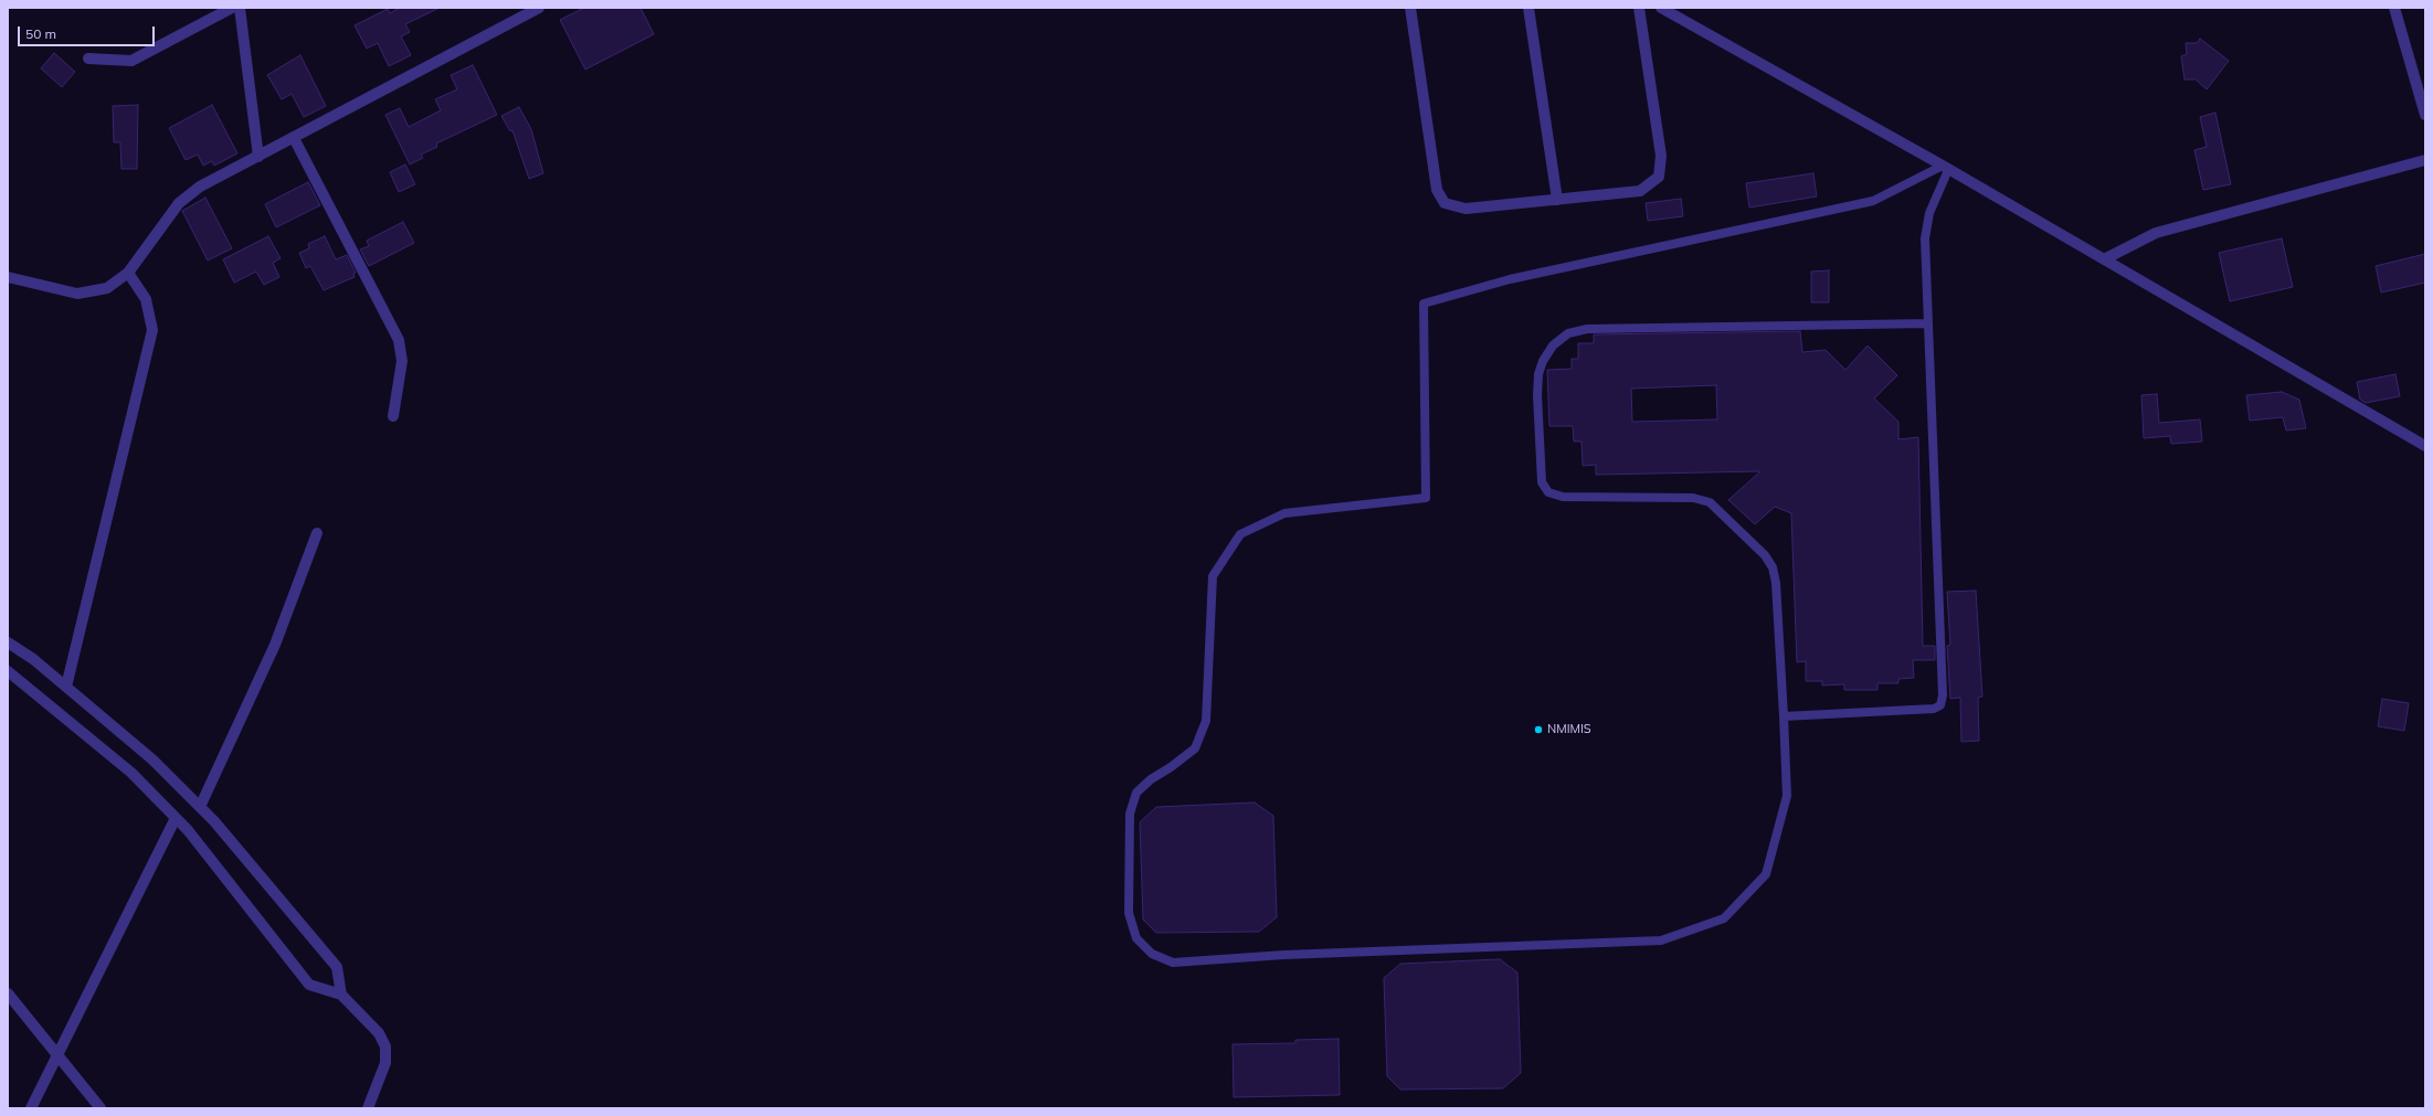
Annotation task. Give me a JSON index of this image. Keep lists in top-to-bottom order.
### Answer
{
  "places": ["NMIMIS"],
  "scale_bar": "50 m"
}
